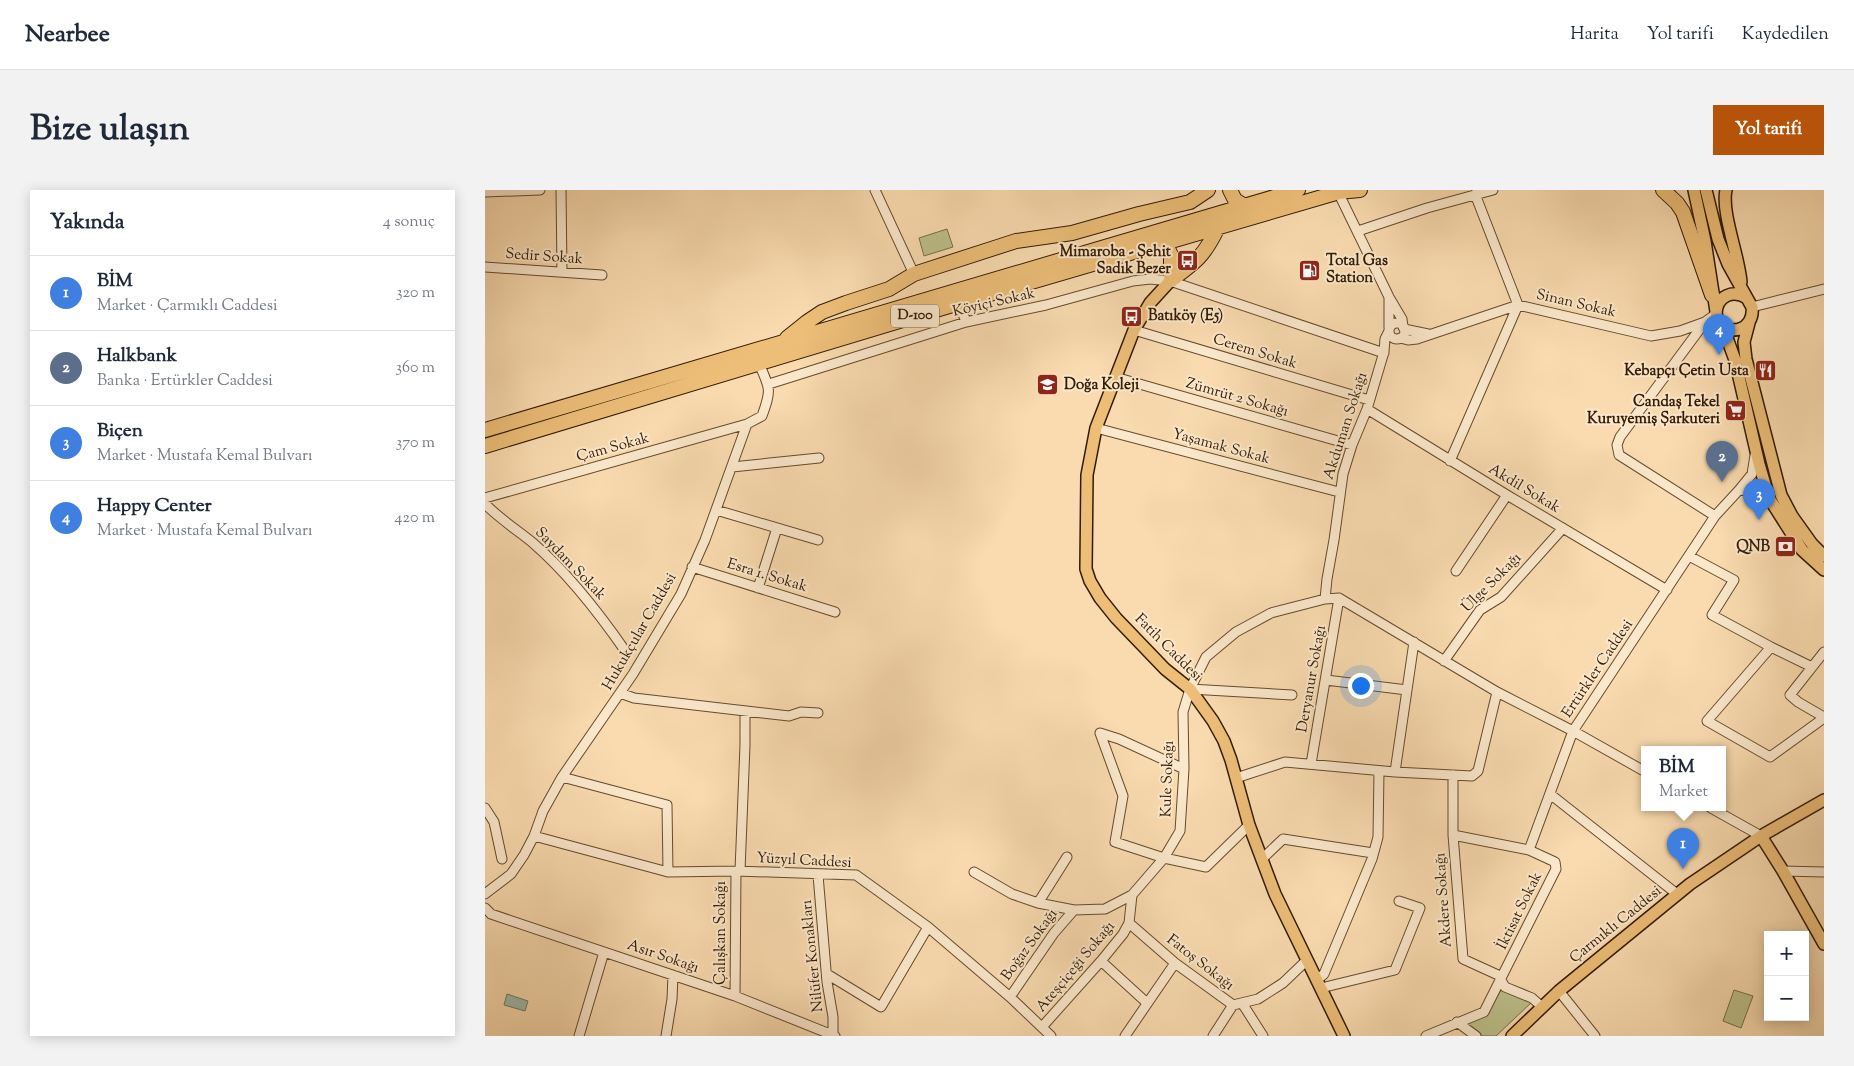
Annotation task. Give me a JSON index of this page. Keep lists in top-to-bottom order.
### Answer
{
  "streets": {
    "highway": ["D-100"],
    "main road": ["Fatih Caddesi", "Çarmıklı Caddesi"],
    "street": [
      "Sedir Sokak",
      "Köyiçi Sokak",
      "Sinan Sokak",
      "Cerem Sokak",
      "Zümrüt 2 Sokağı",
      "Akduman Sokağı",
      "Yaşamak Sokak",
      "Çam Sokak",
      "Akdil Sokak",
      "Saydam Sokak",
      "Esra 1. Sokak",
      "Ülge Sokağı",
      "Hukukçular Caddesi",
      "Ertürkler Caddesi",
      "Deryanur Sokağı",
      "Kule Sokağı",
      "Yüzyıl Caddesi",
      "Akdere Sokağı",
      "İktisat Sokak",
      "Çalışkan Sokağı",
      "Boğaz Sokağı",
      "Nilüfer Konakları",
      "Asır Sokağı",
      "Fatoş Sokağı",
      "Ateşçiçeği Sokağı"
    ]
  },
  "crossings": [
    ["Köyiçi Sokak", "Akduman Sokağı"],
    ["Köyiçi Sokak", "Hukukçular Caddesi"],
    ["Köyiçi Sokak", "Fatih Caddesi"],
    ["Sinan Sokak", "Akduman Sokağı"],
    ["Cerem Sokak", "Akduman Sokağı"],
    ["Cerem Sokak", "Akdil Sokak"],
    ["Cerem Sokak", "Fatih Caddesi"],
    ["Zümrüt 2 Sokağı", "Akduman Sokağı"],
    ["Zümrüt 2 Sokağı", "Fatih Caddesi"],
    ["Akduman Sokağı", "Yaşamak Sokak"],
    ["Akduman Sokağı", "Akdil Sokak"],
    ["Akduman Sokağı", "Kule Sokağı"],
    ["Yaşamak Sokak", "Fatih Caddesi"],
    ["Çam Sokak", "Hukukçular Caddesi"],
    ["Akdil Sokak", "Ülge Sokağı"],
    ["Akdil Sokak", "Ertürkler Caddesi"],
    ["Esra 1. Sokak", "Hukukçular Caddesi"],
    ["Hukukçular Caddesi", "Yüzyıl Caddesi"],
    ["Fatih Caddesi", "Kule Sokağı"],
    ["Fatih Caddesi", "Fatoş Sokağı"],
    ["Ertürkler Caddesi", "İktisat Sokak"],
    ["Deryanur Sokağı", "Kule Sokağı"],
    ["Kule Sokağı", "Boğaz Sokağı"],
    ["Yüzyıl Caddesi", "Çalışkan Sokağı"],
    ["Yüzyıl Caddesi", "Boğaz Sokağı"],
    ["Yüzyıl Caddesi", "Nilüfer Konakları"],
    ["Yüzyıl Caddesi", "Ateşçiçeği Sokağı"],
    ["Akdere Sokağı", "İktisat Sokak"],
    ["Akdere Sokağı", "Çarmıklı Caddesi"],
    ["Çalışkan Sokağı", "Asır Sokağı"],
    ["Nilüfer Konakları", "Asır Sokağı"],
    ["Fatoş Sokağı", "Ateşçiçeği Sokağı"]
  ],
  "places": {
    "bus stop": ["Mimaroba - Şehit Sadık Bezer", "Batıköy (E5)"],
    "fuel station": ["Total Gas Station"],
    "restaurant": ["Kebapçı Çetin Usta"],
    "school or university": ["Doğa Koleji"],
    "supermarket": ["Candaş Tekel Kuruyemiş Şarkuteri"],
    "bank": ["QNB"]
  },
  "page": {
    "header": "Nearbee",
    "nav": ["Harita", "Yol tarifi", "Kaydedilen"],
    "title": "Bize ulaşın",
    "buttons": "Yol tarifi",
    "heading": ["Yakında", "4 sonuç"],
    "list": [
      {
        "mark": "1",
        "name": "BİM",
        "note": "Market · Çarmıklı Caddesi",
        "value": "320 m"
      },
      {
        "mark": "2",
        "name": "Halkbank",
        "note": "Banka · Ertürkler Caddesi",
        "value": "360 m"
      },
      {
        "mark": "3",
        "name": "Biçen",
        "note": "Market · Mustafa Kemal Bulvarı",
        "value": "370 m"
      },
      {
        "mark": "4",
        "name": "Happy Center",
        "note": "Market · Mustafa Kemal Bulvarı",
        "value": "420 m"
      }
    ],
    "pins": [
      "4",
      "2",
      "3",
      "1"
    ],
    "popup": ["BİM", "Market"],
    "map_buttons": ["+", "−"]
  }
}
